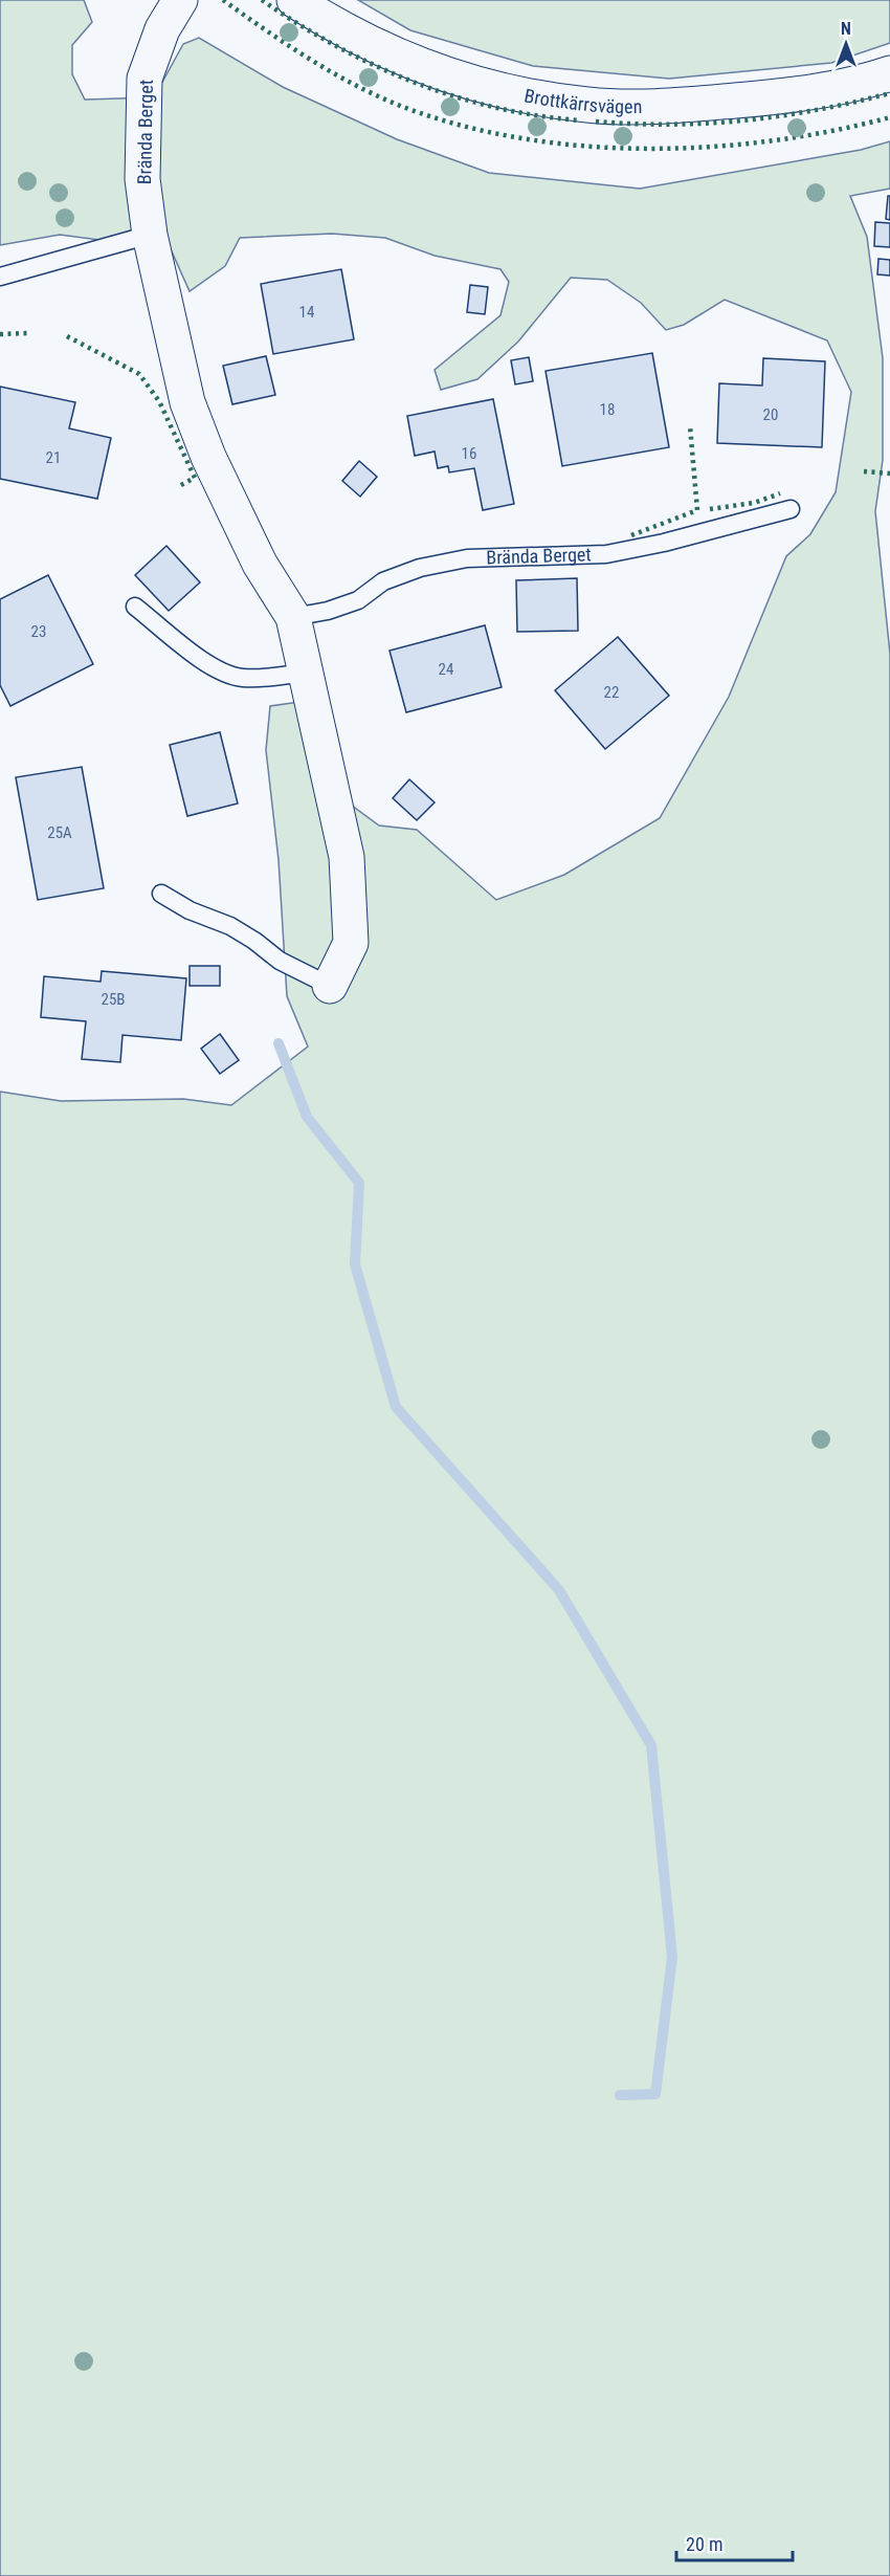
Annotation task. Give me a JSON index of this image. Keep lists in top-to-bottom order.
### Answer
{
  "streets": {
    "street": ["Brottkärrsvägen", "Brända Berget"]
  },
  "house_numbers": [
    "14",
    "18",
    "20",
    "16",
    "21",
    "23",
    "24",
    "22",
    "25A",
    "25B"
  ],
  "scale_bar": "20 m",
  "north": "top"
}
